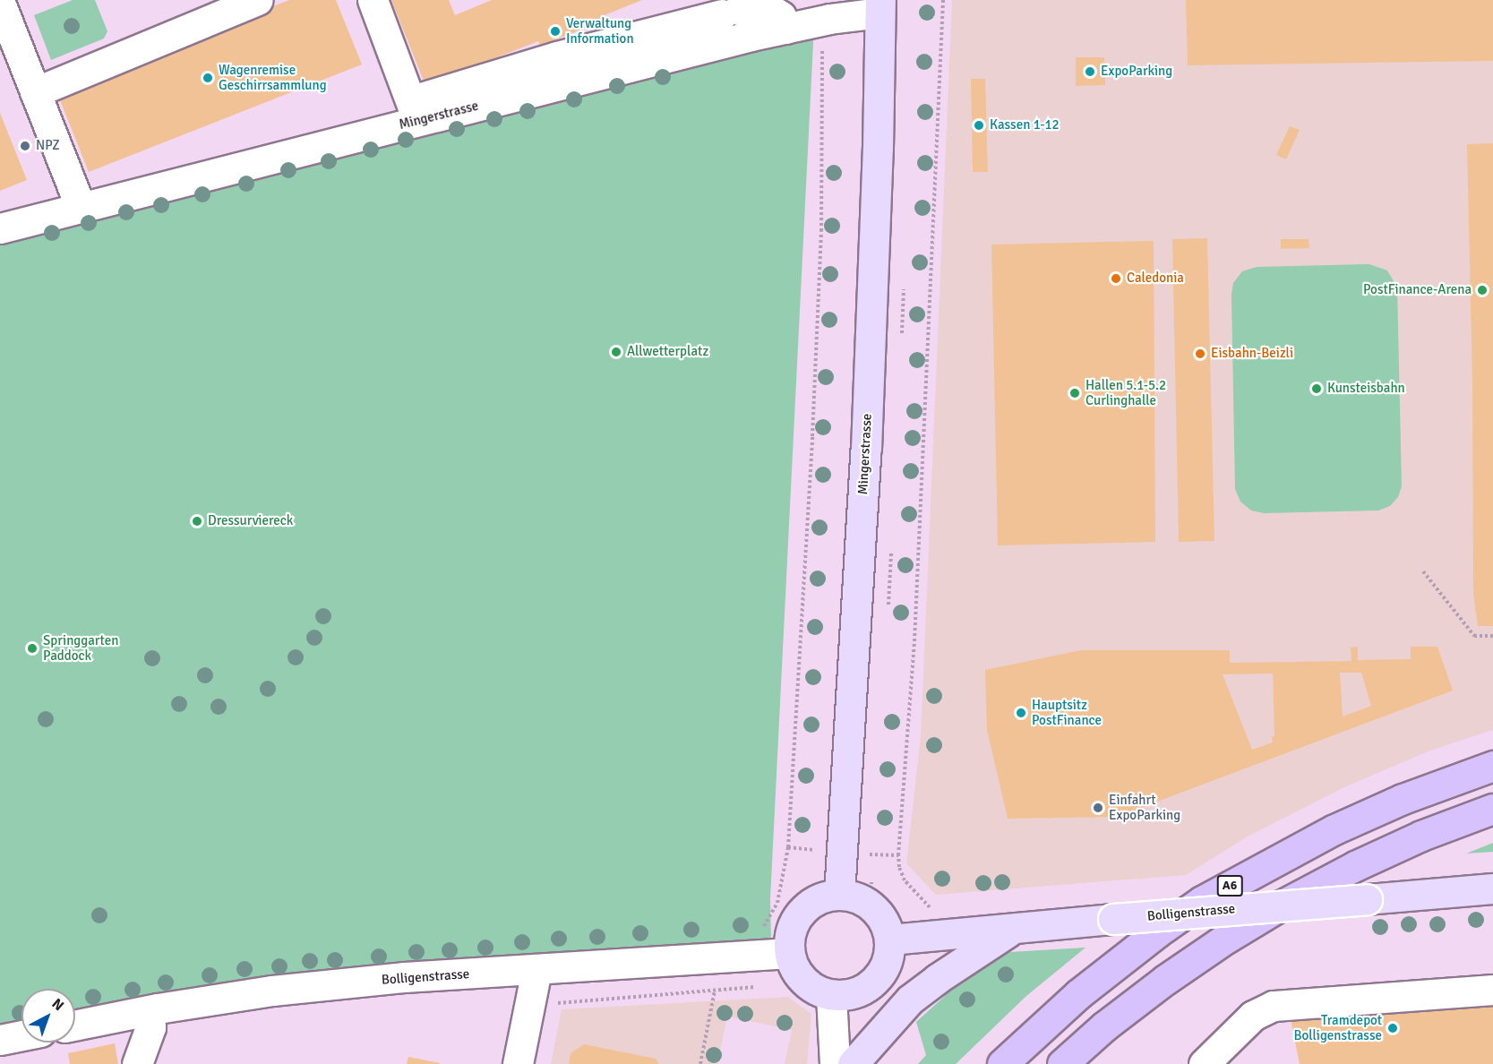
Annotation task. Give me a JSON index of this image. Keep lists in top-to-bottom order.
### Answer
{
  "streets": {
    "highway": ["A6"],
    "main road": ["Mingerstrasse", "Bolligenstrasse"]
  },
  "crossings": [
    ["Mingerstrasse", "Bolligenstrasse"]
  ],
  "places": [
    "Verwaltung Information",
    "ExpoParking",
    "Wagenremise Geschirrsammlung",
    "Kassen 1-12",
    "NPZ",
    "Caledonia",
    "PostFinance-Arena",
    "Allwetterplatz",
    "Eisbahn-Beizli",
    "Kunsteisbahn",
    "Hallen 5.1-5.2 Curlinghalle",
    "Dressurviereck",
    "Springgarten Paddock",
    "Hauptsitz PostFinance",
    "Einfahrt ExpoParking",
    "Tramdepot Bolligenstrasse"
  ],
  "north": "top right"
}
